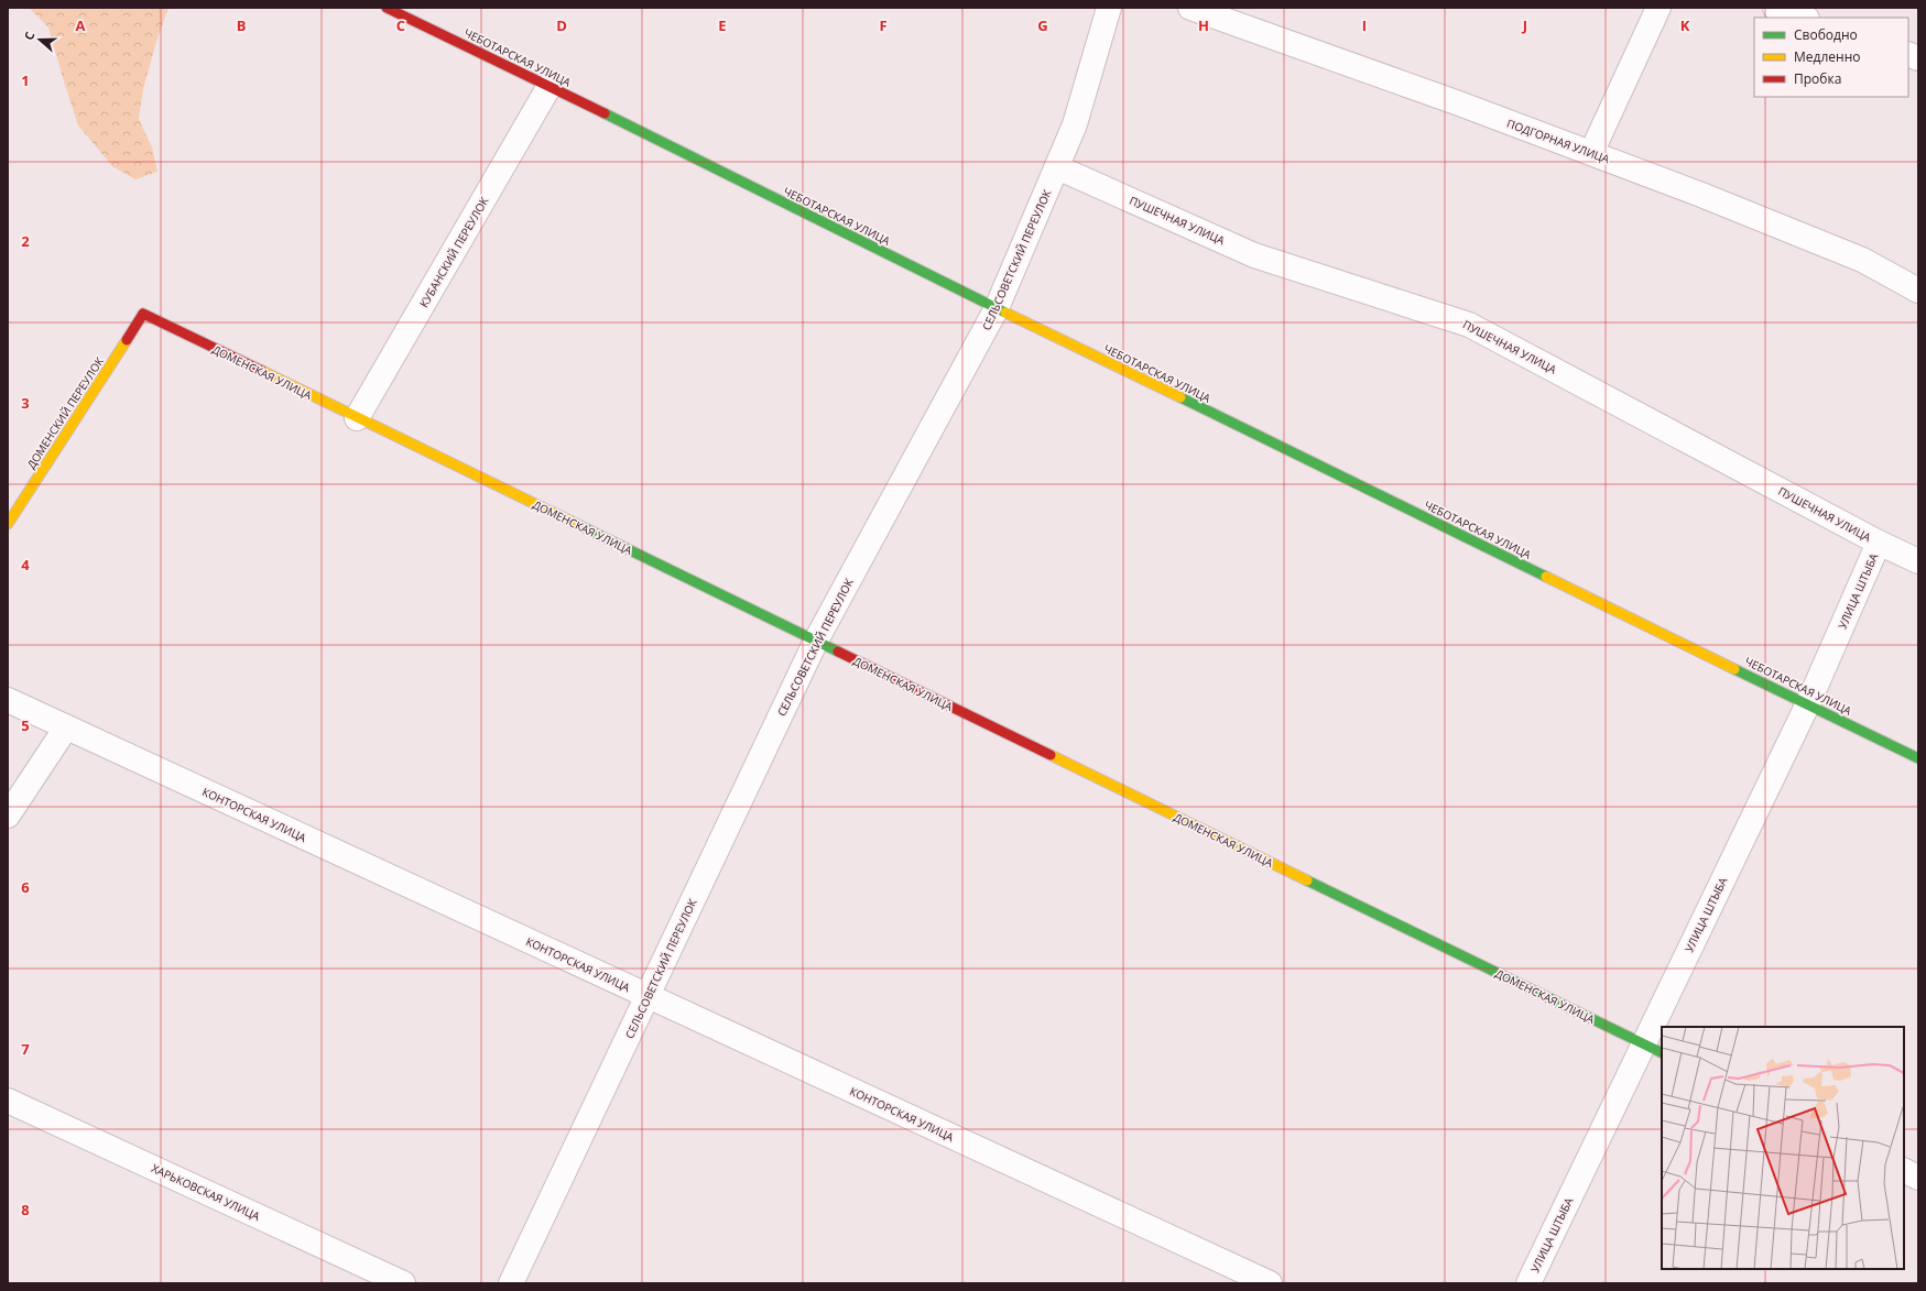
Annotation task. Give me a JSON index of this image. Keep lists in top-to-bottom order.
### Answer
{
  "streets": {
    "street": [
      "ЧЕБОТАРСКАЯ УЛИЦА",
      "ПОДГОРНАЯ УЛИЦА",
      "ПУШЕЧНАЯ УЛИЦА",
      "КУБАНСКИЙ ПЕРЕУЛОК",
      "СЕЛЬСОВЕТСКИЙ ПЕРЕУЛОК",
      "ДОМЕНСКАЯ УЛИЦА",
      "ДОМЕНСКИЙ ПЕРЕУЛОК",
      "УЛИЦА ШТЫБА",
      "КОНТОРСКАЯ УЛИЦА",
      "ХАРЬКОВСКАЯ УЛИЦА"
    ]
  },
  "crossings": [
    ["ЧЕБОТАРСКАЯ УЛИЦА", "КУБАНСКИЙ ПЕРЕУЛОК"],
    ["ЧЕБОТАРСКАЯ УЛИЦА", "СЕЛЬСОВЕТСКИЙ ПЕРЕУЛОК"],
    ["ЧЕБОТАРСКАЯ УЛИЦА", "УЛИЦА ШТЫБА"],
    ["ПУШЕЧНАЯ УЛИЦА", "СЕЛЬСОВЕТСКИЙ ПЕРЕУЛОК"],
    ["ПУШЕЧНАЯ УЛИЦА", "УЛИЦА ШТЫБА"],
    ["КУБАНСКИЙ ПЕРЕУЛОК", "ДОМЕНСКАЯ УЛИЦА"],
    ["СЕЛЬСОВЕТСКИЙ ПЕРЕУЛОК", "ДОМЕНСКАЯ УЛИЦА"],
    ["СЕЛЬСОВЕТСКИЙ ПЕРЕУЛОК", "КОНТОРСКАЯ УЛИЦА"],
    ["ДОМЕНСКАЯ УЛИЦА", "ДОМЕНСКИЙ ПЕРЕУЛОК"],
    ["ДОМЕНСКАЯ УЛИЦА", "УЛИЦА ШТЫБА"]
  ],
  "legend": ["Свободно", "Медленно", "Пробка"],
  "north": "left",
  "grid": {
    "columns": [
      "A",
      "B",
      "C",
      "D",
      "E",
      "F",
      "G",
      "H",
      "I",
      "J",
      "K"
    ],
    "rows": [
      "1",
      "2",
      "3",
      "4",
      "5",
      "6",
      "7",
      "8"
    ]
  }
}
